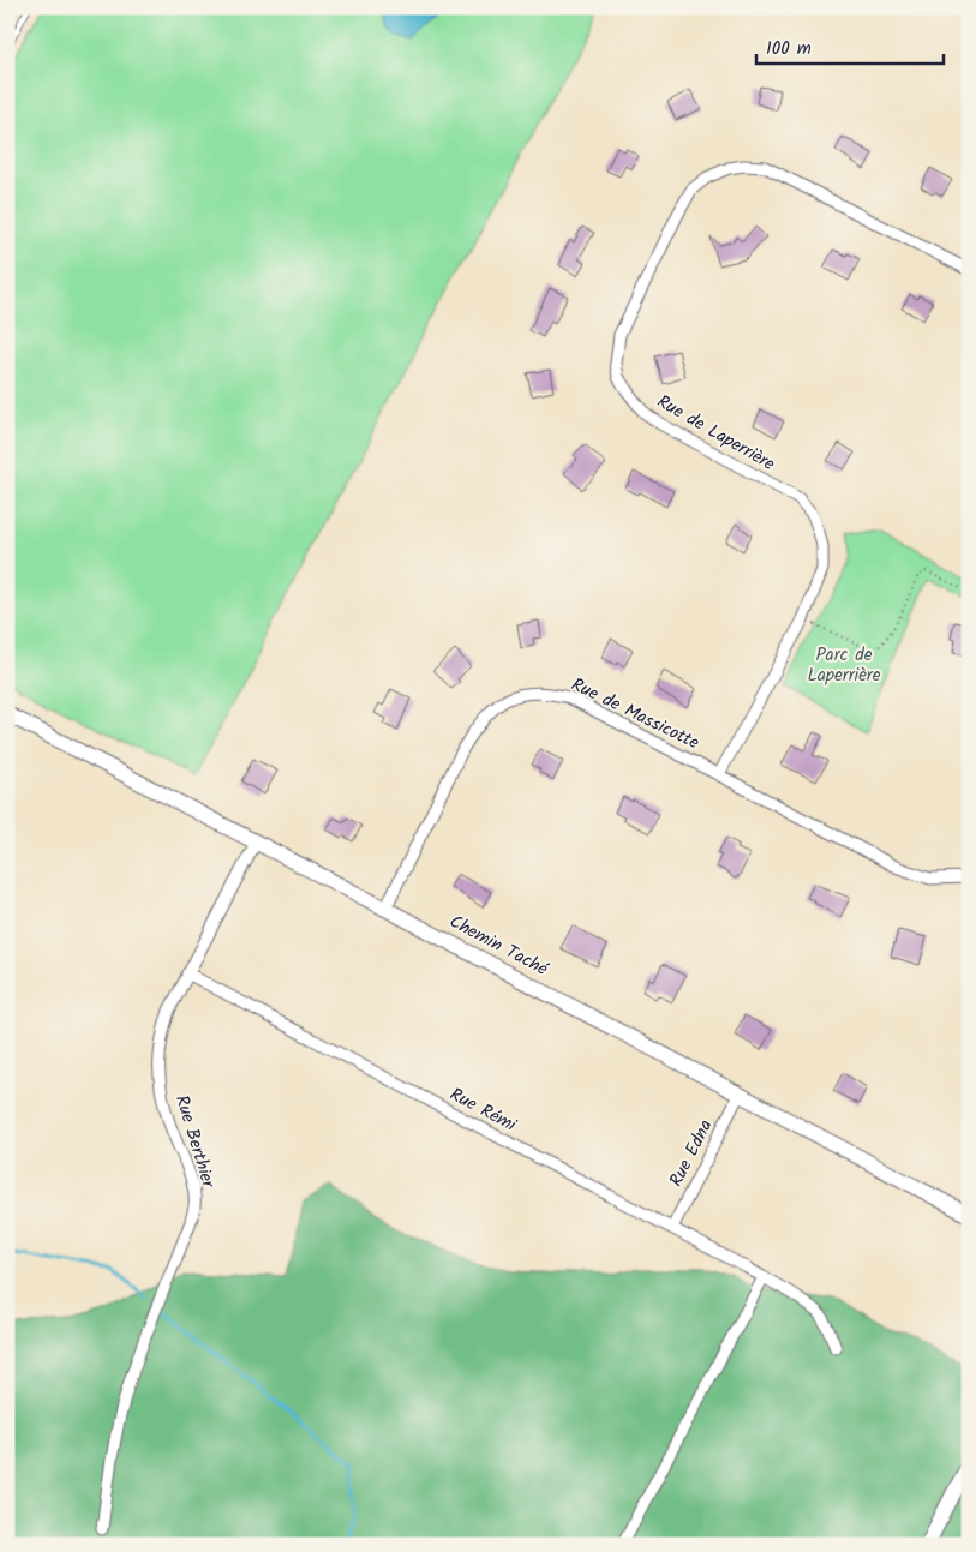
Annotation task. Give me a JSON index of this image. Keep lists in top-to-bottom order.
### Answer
{
  "streets": {
    "street": [
      "Rue de Laperrière",
      "Rue de Massicotte",
      "Chemin Taché",
      "Rue Rémi",
      "Rue Berthier",
      "Rue Edna"
    ]
  },
  "crossings": [
    ["Rue de Laperrière", "Rue de Massicotte"],
    ["Rue de Massicotte", "Chemin Taché"],
    ["Chemin Taché", "Rue Berthier"],
    ["Chemin Taché", "Rue Edna"],
    ["Rue Rémi", "Rue Berthier"],
    ["Rue Rémi", "Rue Edna"]
  ],
  "parks": ["Parc de Laperrière"],
  "scale_bar": "100 m"
}
